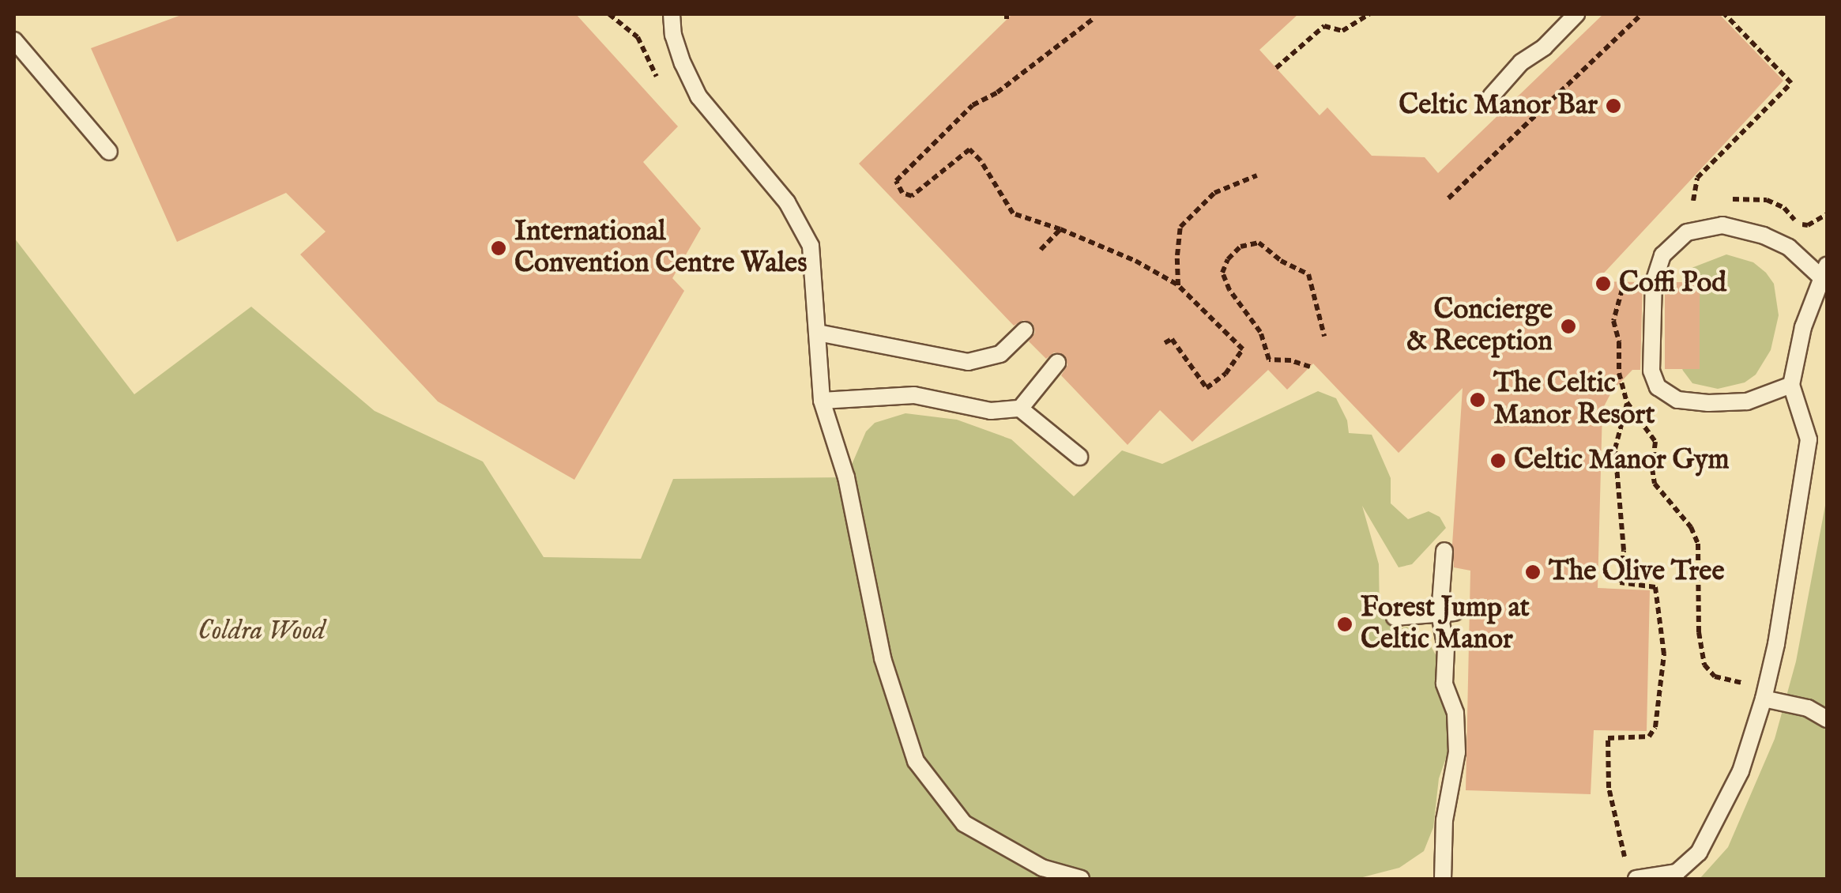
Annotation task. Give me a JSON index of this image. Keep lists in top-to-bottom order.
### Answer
{
  "parks": ["Coldra Wood"],
  "places": [
    "Celtic Manor Bar",
    "International Convention Centre Wales",
    "Coffi Pod",
    "Concierge & Reception",
    "The Celtic Manor Resort",
    "Celtic Manor Gym",
    "The Olive Tree",
    "Forest Jump at Celtic Manor"
  ]
}
